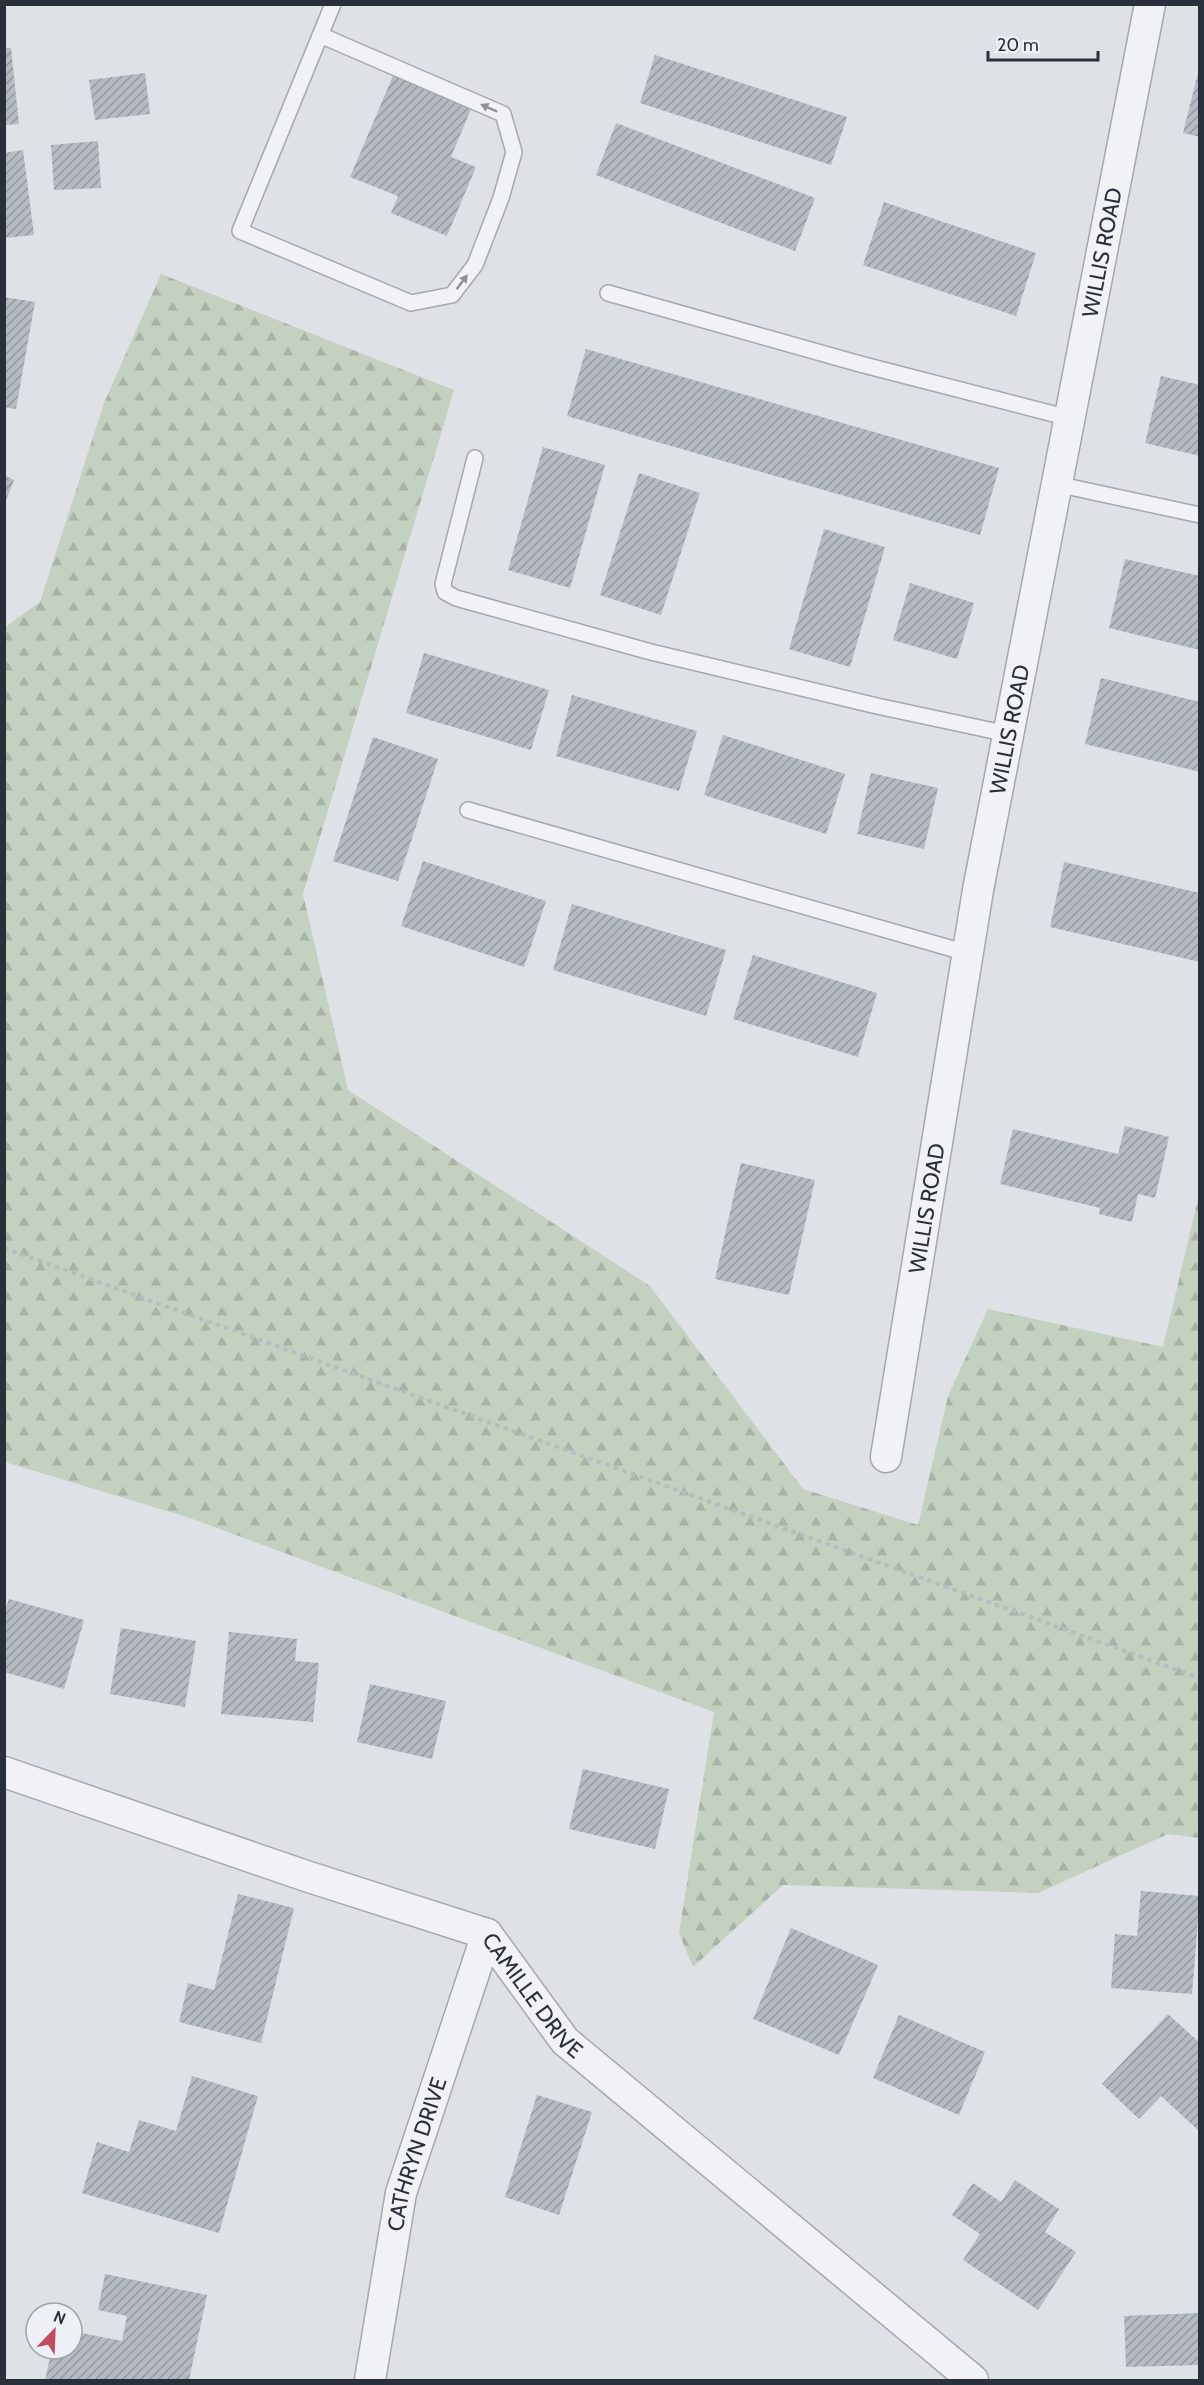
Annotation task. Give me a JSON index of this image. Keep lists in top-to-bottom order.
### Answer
{
  "streets": {
    "street": ["WILLIS ROAD", "CAMILLE DRIVE", "CATHRYN DRIVE"]
  },
  "crossings": [
    ["CAMILLE DRIVE", "CATHRYN DRIVE"]
  ],
  "scale_bar": "20 m",
  "north": "top right"
}
